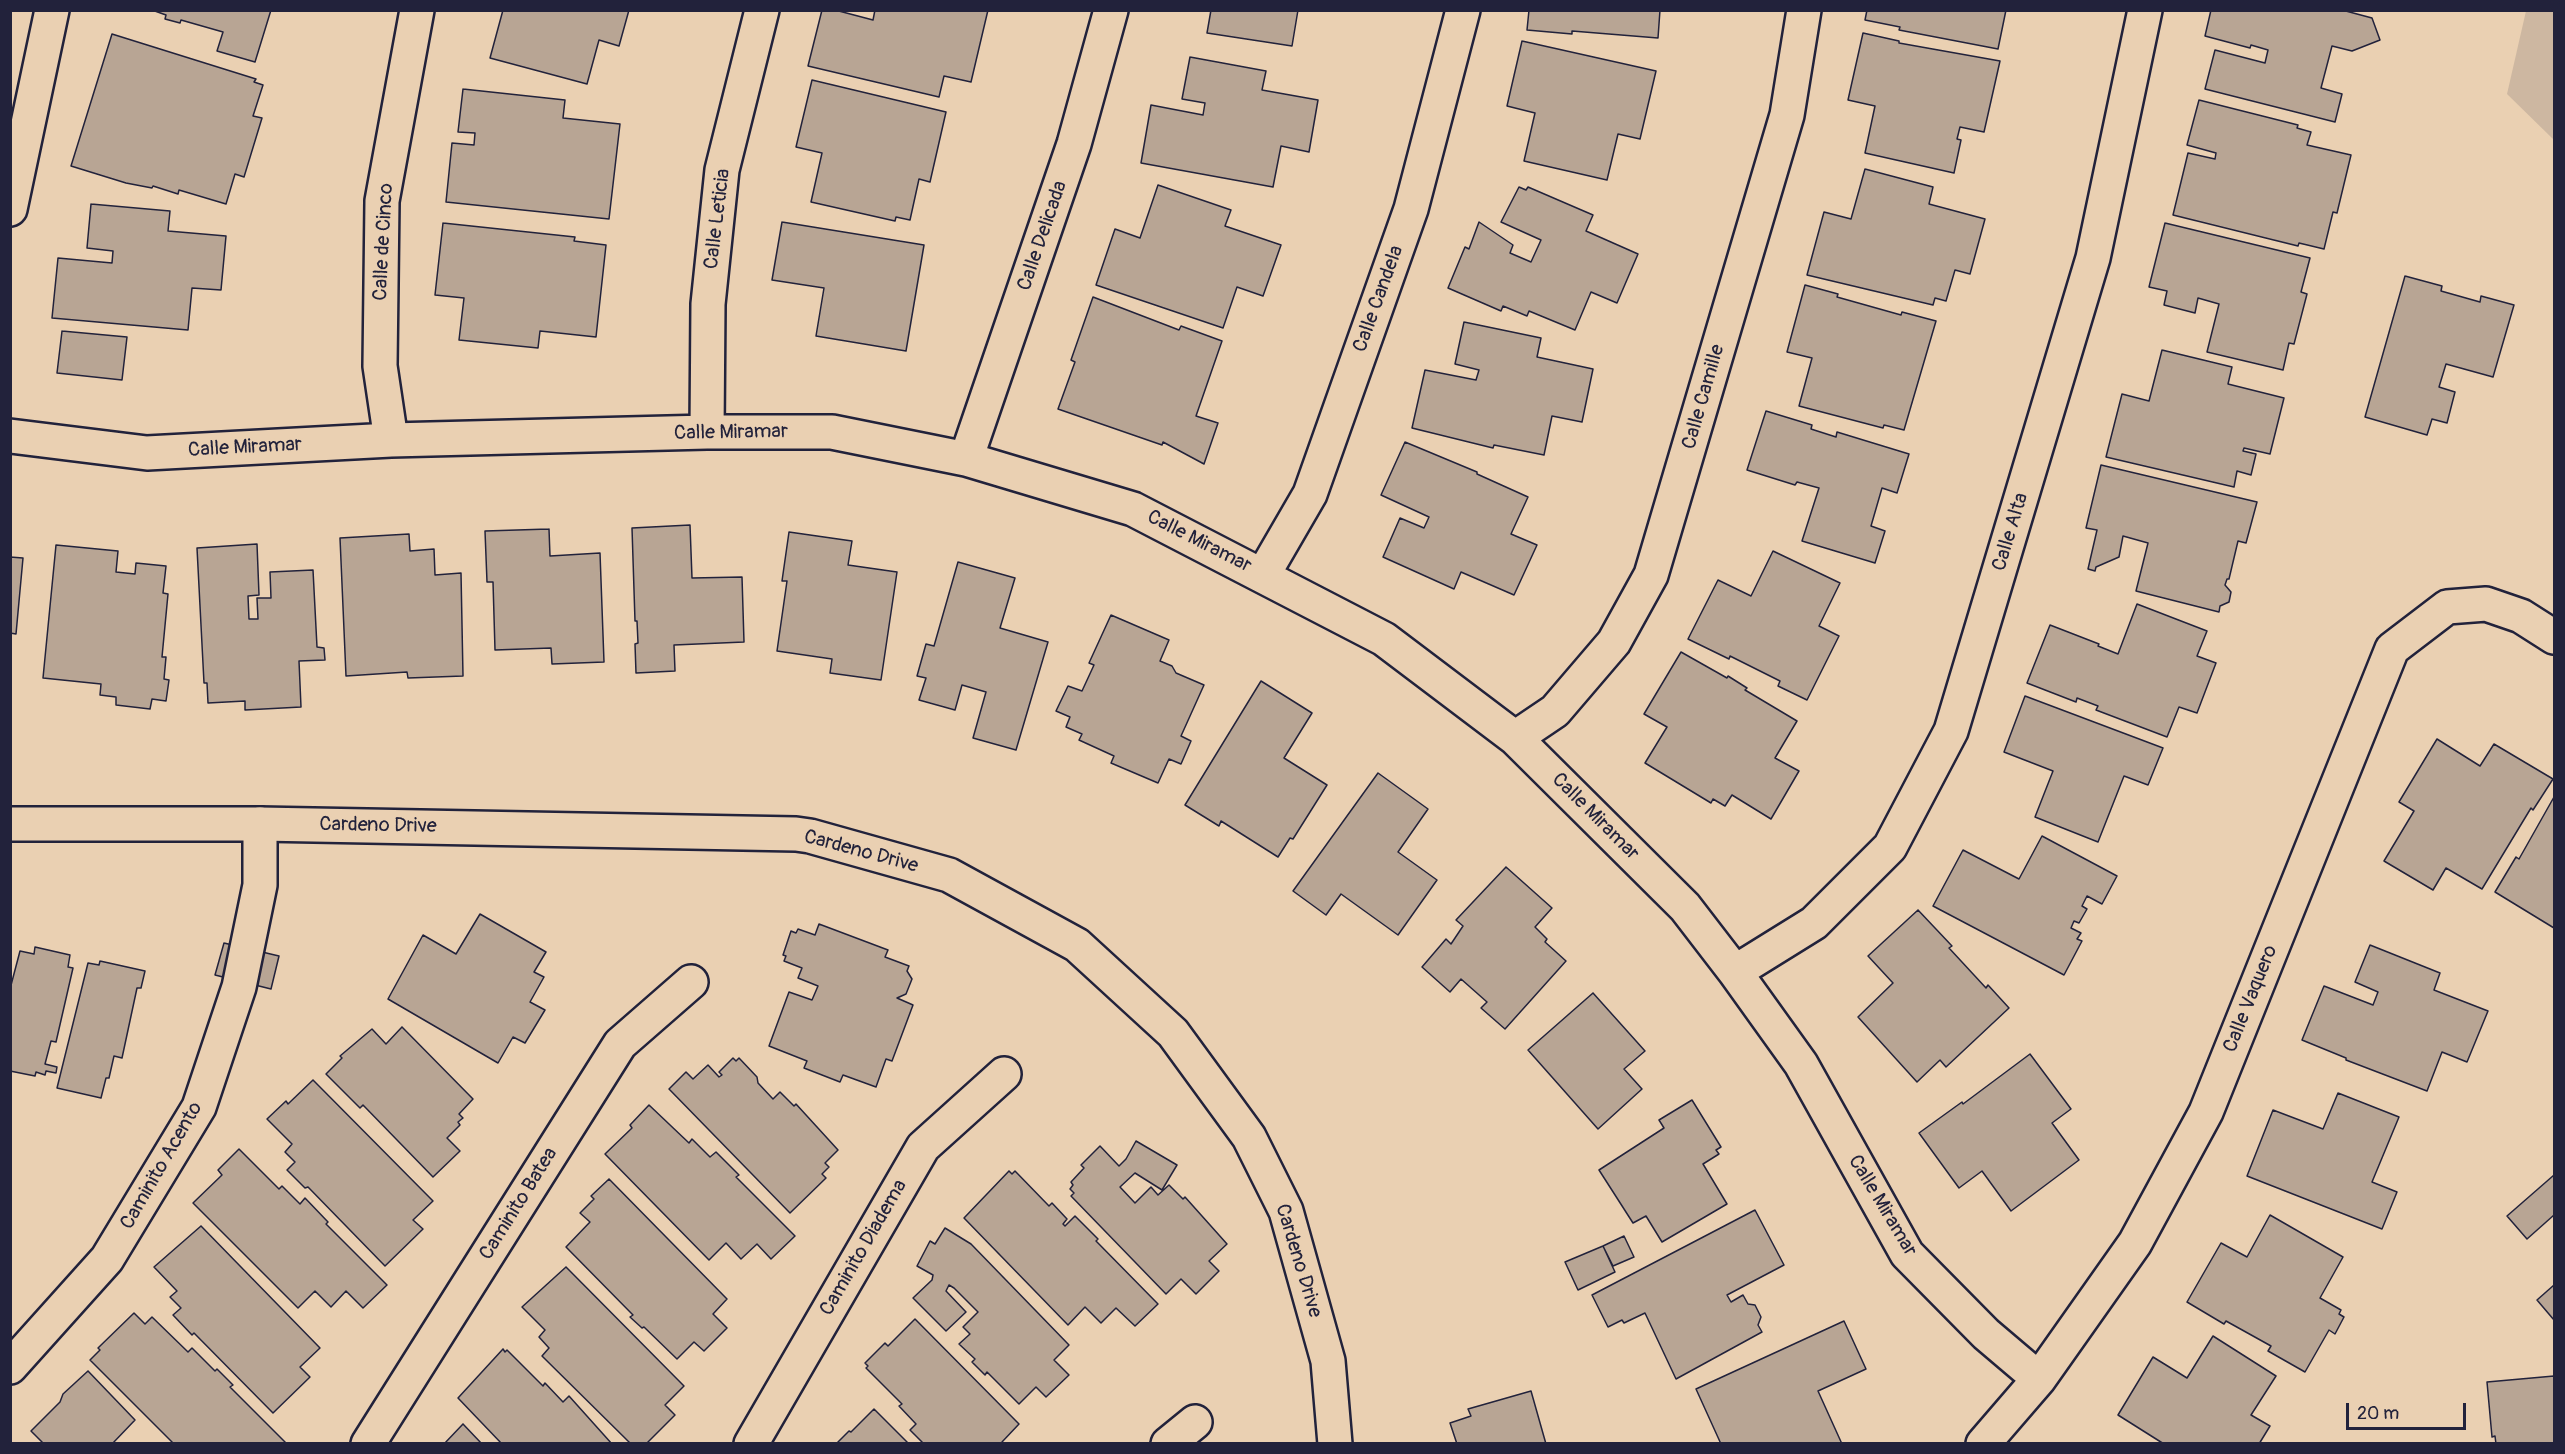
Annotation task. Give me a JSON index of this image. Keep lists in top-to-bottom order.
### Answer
{
  "streets": {
    "street": [
      "Calle Leticia",
      "Calle Delicada",
      "Calle de Cinco",
      "Calle Candela",
      "Calle Camille",
      "Calle Miramar",
      "Calle Alta",
      "Cardeno Drive",
      "Calle Vaquero",
      "Caminito Acento",
      "Caminito Batea",
      "Caminito Diadema"
    ]
  },
  "crossings": [
    ["Calle Leticia", "Calle Miramar"],
    ["Calle Delicada", "Calle Miramar"],
    ["Calle de Cinco", "Calle Miramar"],
    ["Calle Candela", "Calle Miramar"],
    ["Calle Camille", "Calle Miramar"],
    ["Calle Miramar", "Calle Alta"],
    ["Calle Miramar", "Calle Vaquero"],
    ["Cardeno Drive", "Caminito Acento"]
  ],
  "scale_bar": "20 m"
}
